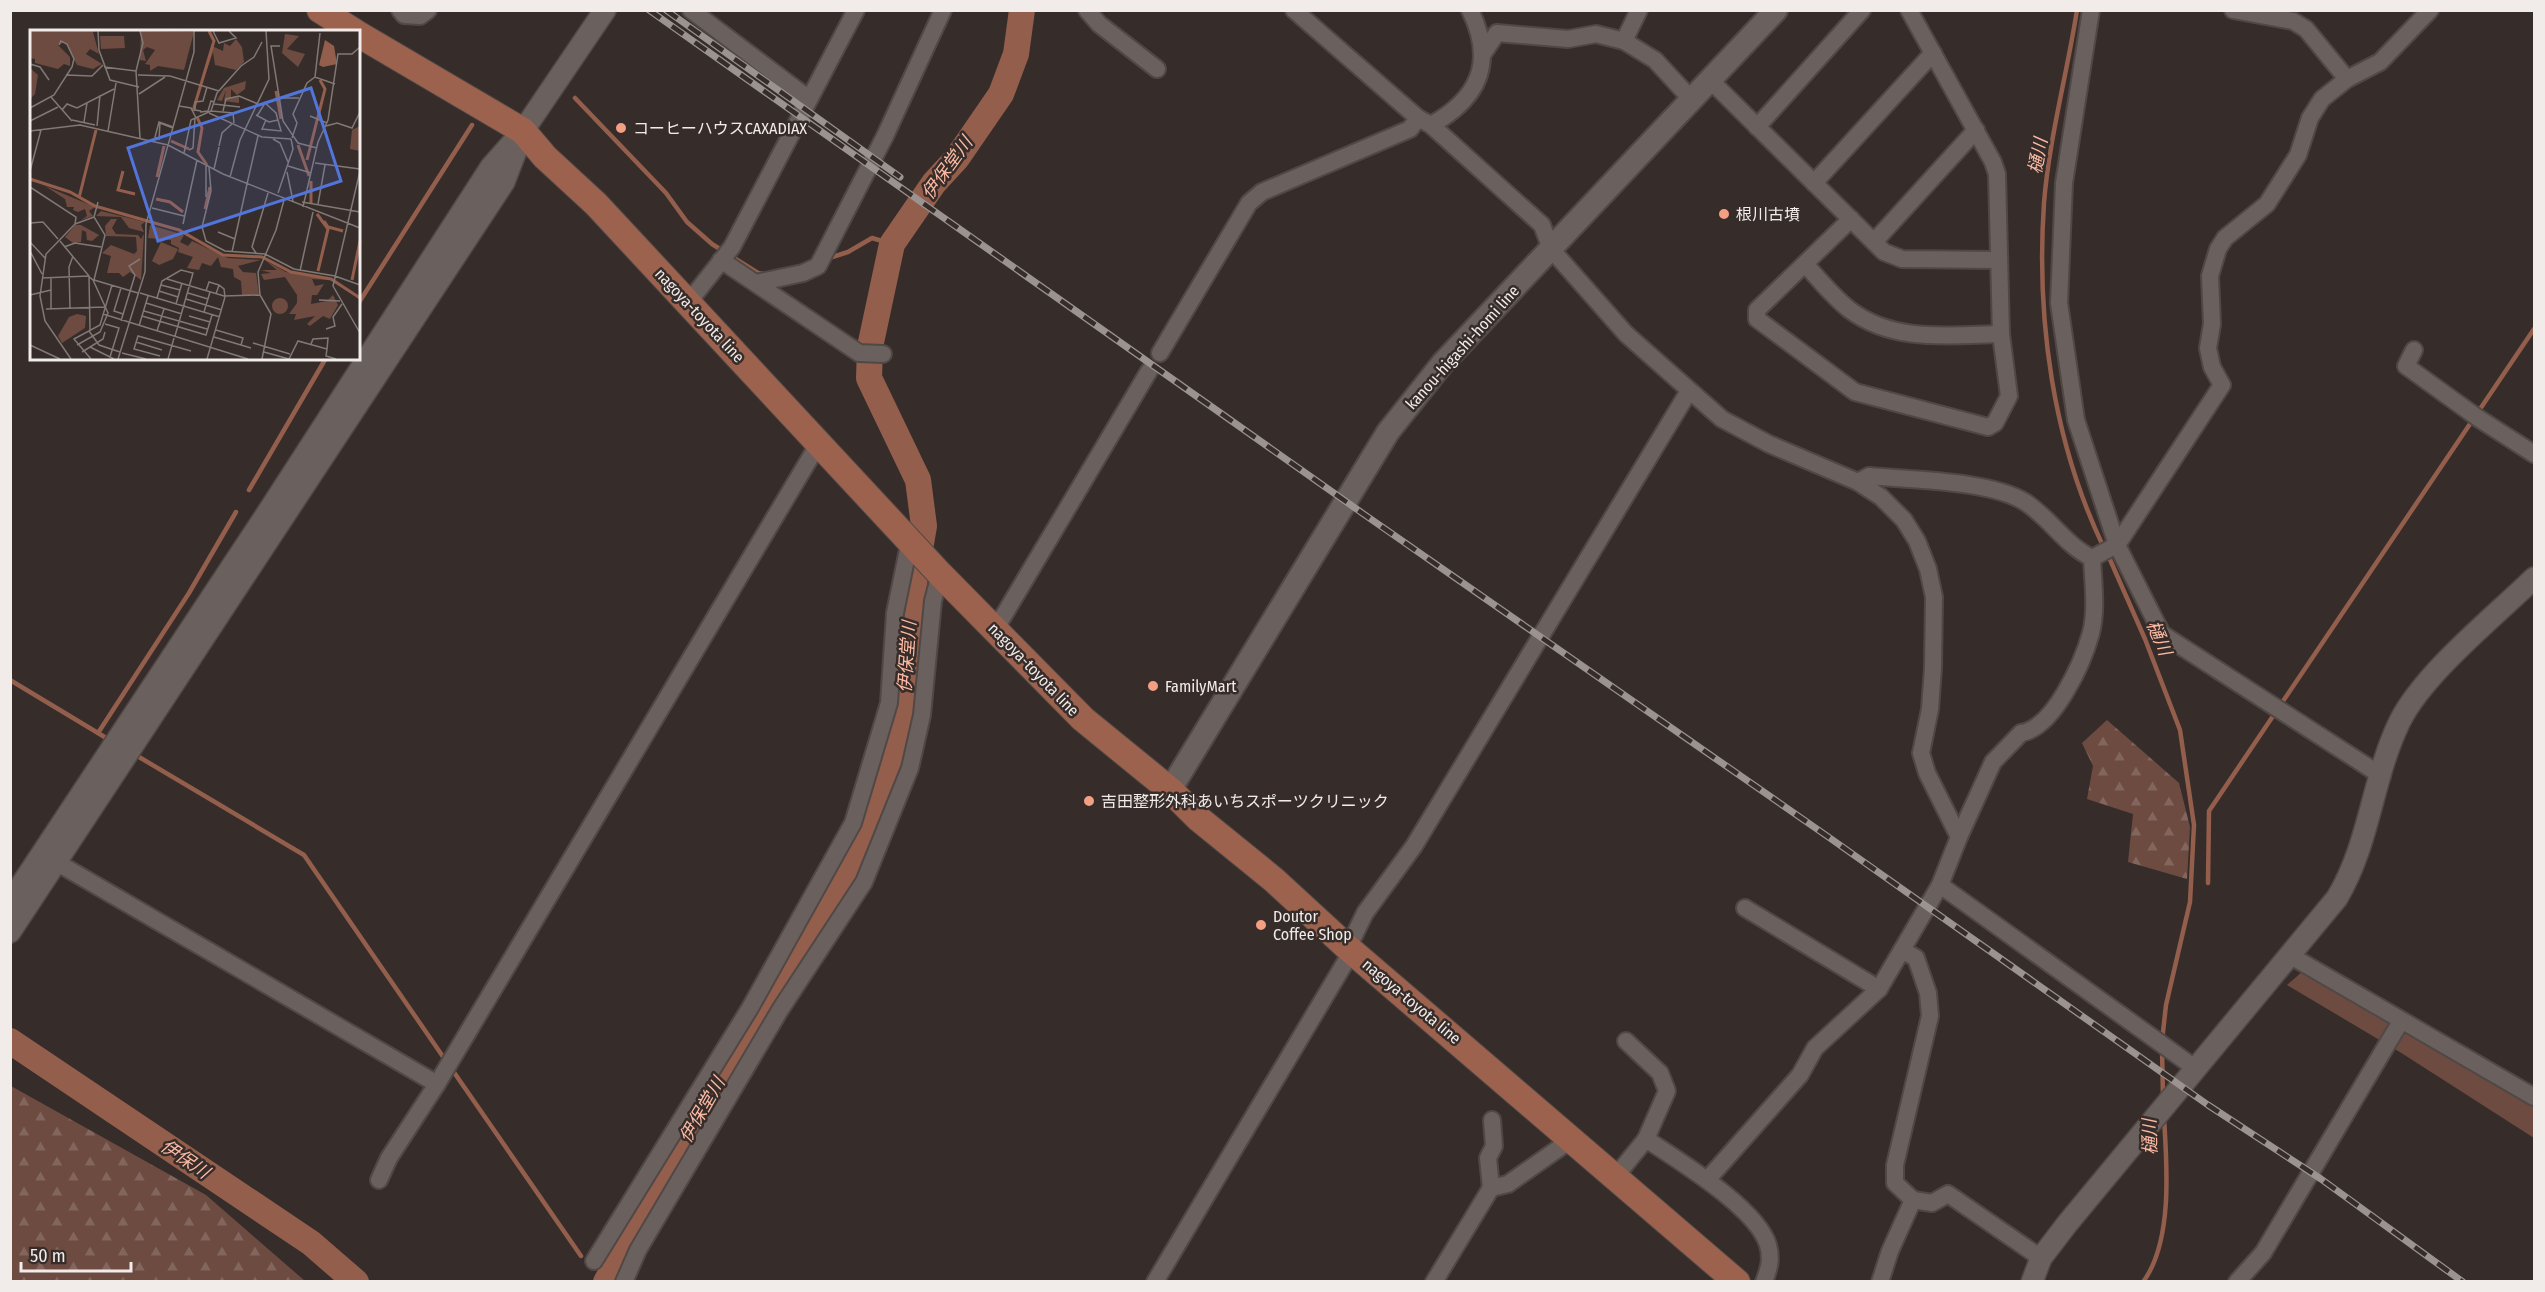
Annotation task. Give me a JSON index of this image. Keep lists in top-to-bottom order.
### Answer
{
  "streets": {
    "main road": ["nagoya-toyota line", "kanou-higashi-homi line"]
  },
  "crossings": [
    ["nagoya-toyota line", "kanou-higashi-homi line"]
  ],
  "water": ["樋川", "伊保堂川", "伊保川"],
  "places": [
    "コーヒーハウスCAXADIAX",
    "根川古墳",
    "FamilyMart",
    "吉田整形外科あいちスポーツクリニック",
    "Doutor Coffee Shop"
  ],
  "scale_bar": "50 m"
}
